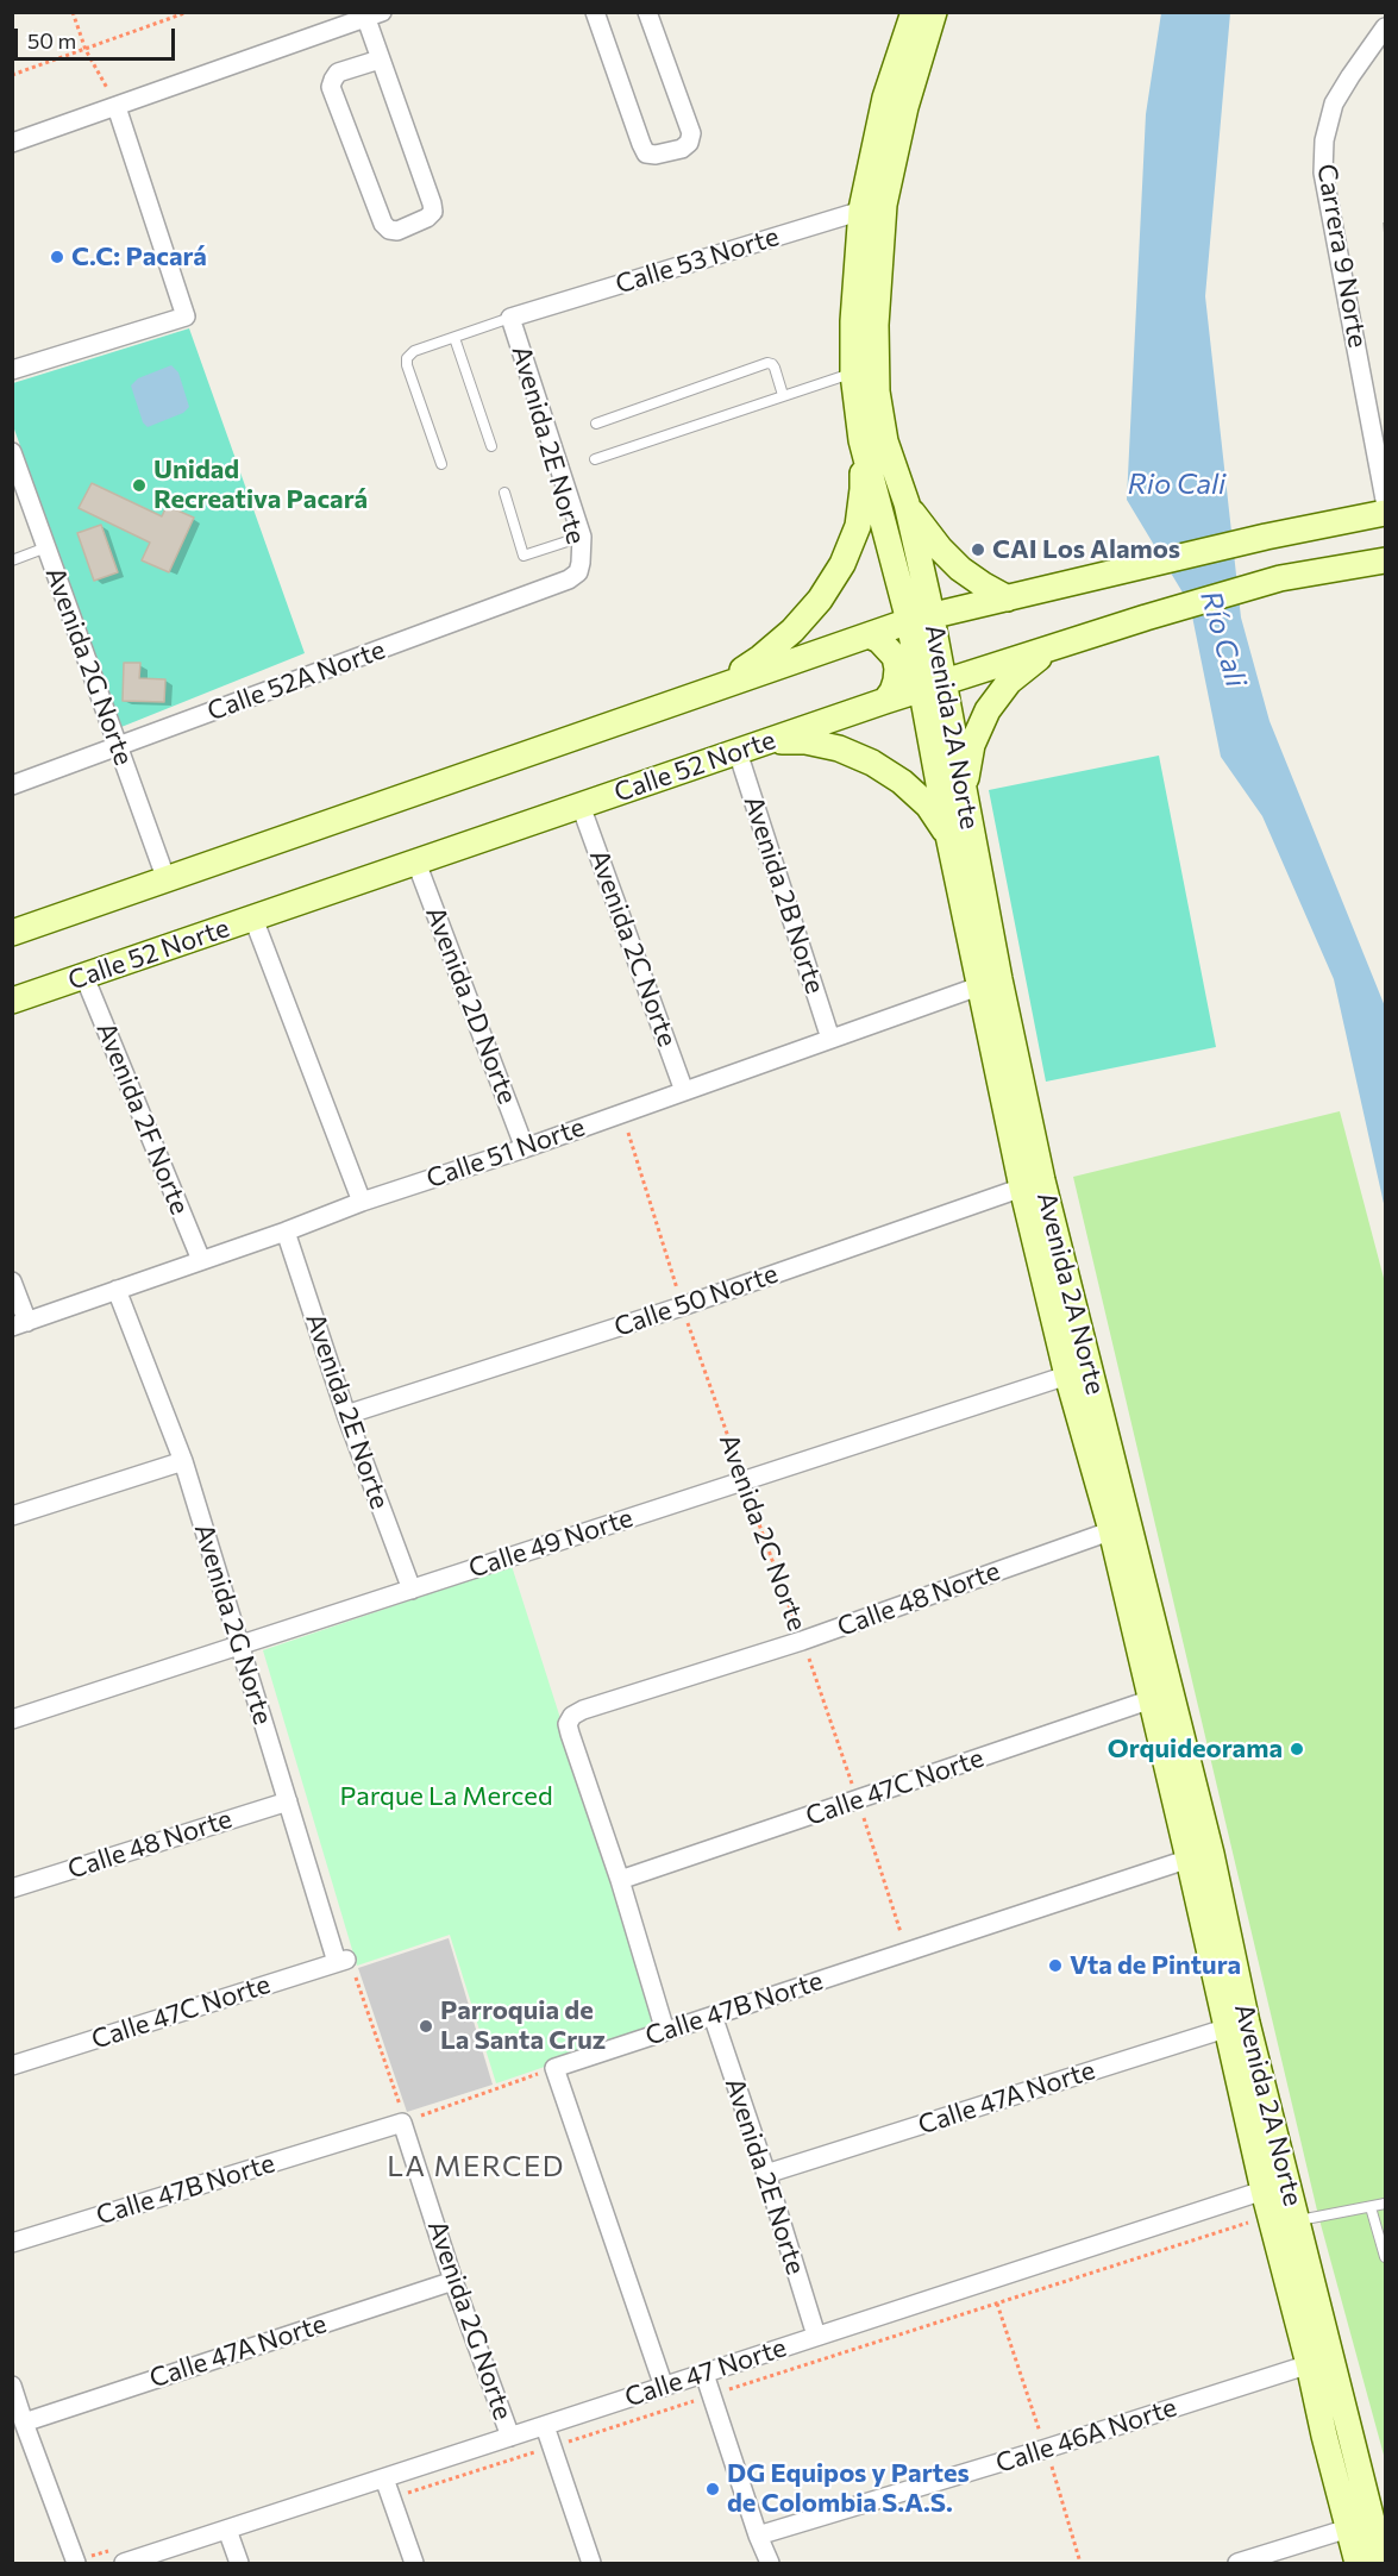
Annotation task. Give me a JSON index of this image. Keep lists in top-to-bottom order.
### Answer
{
  "streets": {
    "main road": ["Avenida 2A Norte", "Calle 52 Norte"],
    "street": [
      "Carrera 9 Norte",
      "Calle 53 Norte",
      "Avenida 2E Norte",
      "Avenida 2G Norte",
      "Calle 52A Norte",
      "Avenida 2B Norte",
      "Avenida 2C Norte",
      "Avenida 2D Norte",
      "Avenida 2F Norte",
      "Calle 51 Norte",
      "Calle 50 Norte",
      "Calle 49 Norte",
      "Calle 48 Norte",
      "Calle 47C Norte",
      "Calle 47B Norte",
      "Calle 47A Norte",
      "Calle 47 Norte",
      "Calle 46A Norte"
    ]
  },
  "crossings": [
    ["Calle 53 Norte", "Avenida 2E Norte"],
    ["Calle 53 Norte", "Avenida 2A Norte"],
    ["Avenida 2E Norte", "Calle 52A Norte"],
    ["Avenida 2E Norte", "Calle 51 Norte"],
    ["Avenida 2E Norte", "Calle 50 Norte"],
    ["Avenida 2E Norte", "Calle 49 Norte"],
    ["Avenida 2E Norte", "Calle 47B Norte"],
    ["Avenida 2E Norte", "Calle 47A Norte"],
    ["Avenida 2E Norte", "Calle 47 Norte"],
    ["Avenida 2G Norte", "Calle 52A Norte"],
    ["Avenida 2G Norte", "Calle 51 Norte"],
    ["Avenida 2G Norte", "Calle 49 Norte"],
    ["Avenida 2G Norte", "Calle 48 Norte"],
    ["Avenida 2G Norte", "Calle 47C Norte"],
    ["Avenida 2G Norte", "Calle 47B Norte"],
    ["Avenida 2G Norte", "Calle 47A Norte"],
    ["Avenida 2G Norte", "Calle 47 Norte"],
    ["Avenida 2A Norte", "Calle 52 Norte"],
    ["Avenida 2A Norte", "Calle 51 Norte"],
    ["Avenida 2A Norte", "Calle 50 Norte"],
    ["Avenida 2A Norte", "Calle 49 Norte"],
    ["Avenida 2A Norte", "Calle 48 Norte"],
    ["Avenida 2A Norte", "Calle 47C Norte"],
    ["Avenida 2A Norte", "Calle 47B Norte"],
    ["Avenida 2A Norte", "Calle 47A Norte"],
    ["Avenida 2A Norte", "Calle 47 Norte"],
    ["Avenida 2A Norte", "Calle 46A Norte"],
    ["Calle 52 Norte", "Avenida 2B Norte"],
    ["Calle 52 Norte", "Avenida 2C Norte"],
    ["Calle 52 Norte", "Avenida 2D Norte"],
    ["Calle 52 Norte", "Avenida 2F Norte"],
    ["Avenida 2B Norte", "Calle 51 Norte"],
    ["Avenida 2C Norte", "Calle 51 Norte"],
    ["Avenida 2C Norte", "Calle 50 Norte"],
    ["Avenida 2C Norte", "Calle 49 Norte"],
    ["Avenida 2C Norte", "Calle 48 Norte"],
    ["Avenida 2C Norte", "Calle 47C Norte"],
    ["Avenida 2C Norte", "Calle 47B Norte"],
    ["Avenida 2D Norte", "Calle 51 Norte"],
    ["Avenida 2F Norte", "Calle 51 Norte"],
    ["Calle 48 Norte", "Calle 47C Norte"]
  ],
  "districts": ["LA MERCED"],
  "water": ["Rio Cali", "Río Cali"],
  "parks": ["Parque La Merced"],
  "places": [
    "C.C: Pacará",
    "Unidad Recreativa Pacará",
    "CAI Los Alamos",
    "Orquideorama",
    "Vta de Pintura",
    "Parroquia de La Santa Cruz",
    "DG Equipos y Partes de Colombia S.A.S."
  ],
  "scale_bar": "50 m"
}
